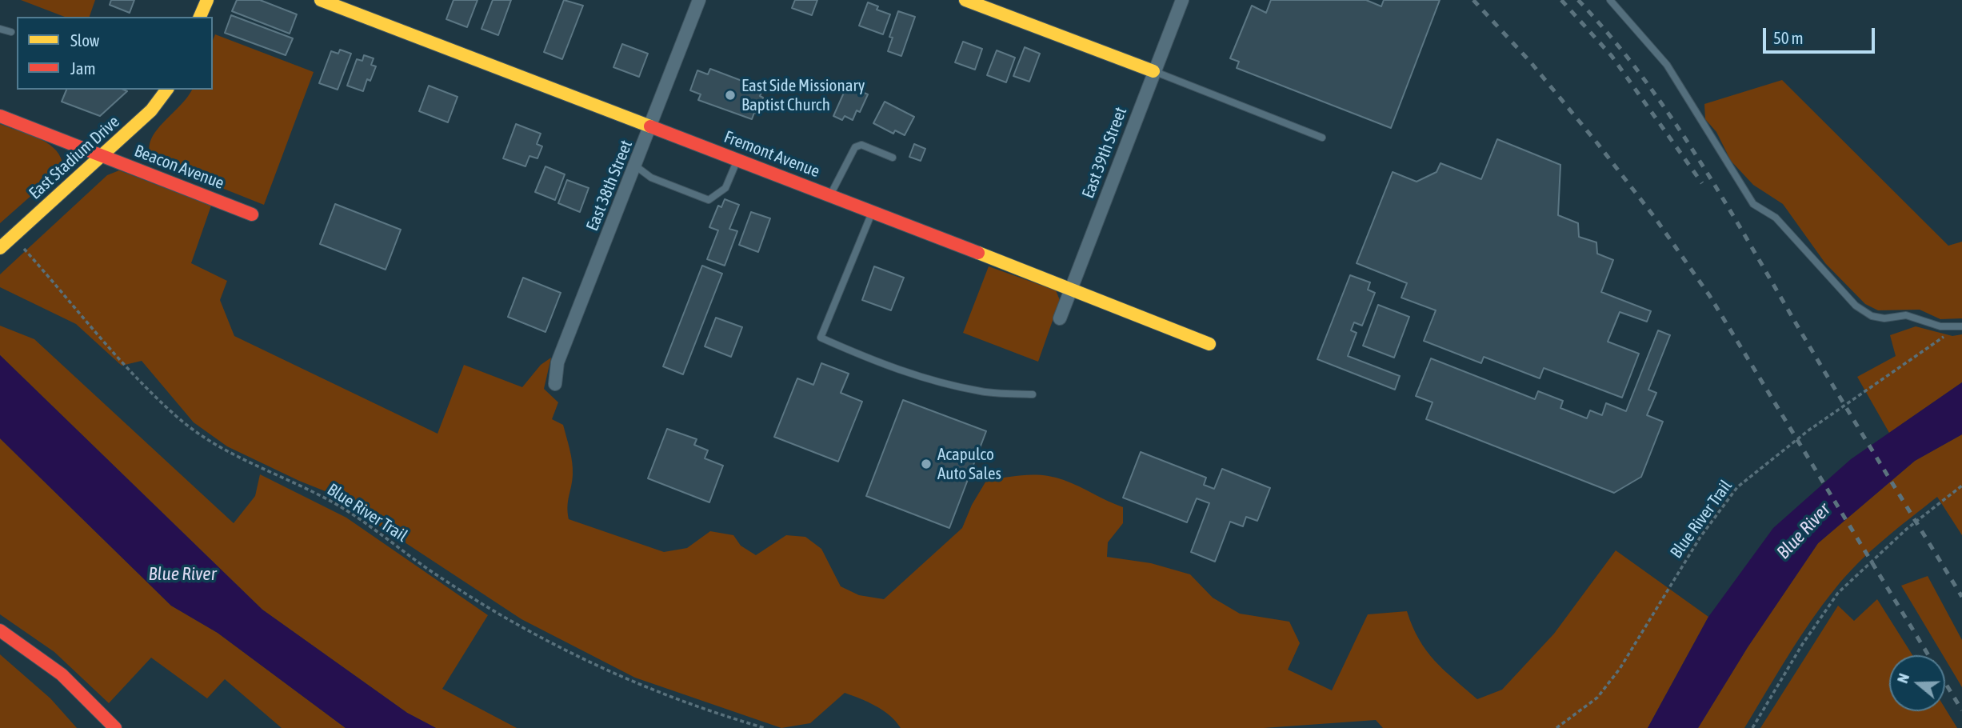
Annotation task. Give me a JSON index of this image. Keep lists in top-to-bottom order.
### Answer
{
  "streets": {
    "street": [
      "East 39th Street",
      "Fremont Avenue",
      "East Stadium Drive",
      "Beacon Avenue",
      "East 38th Street"
    ],
    "path": ["Blue River Trail"]
  },
  "crossings": [
    ["East 39th Street", "Fremont Avenue"],
    ["Fremont Avenue", "East 38th Street"],
    ["East Stadium Drive", "Beacon Avenue"],
    ["East Stadium Drive", "Blue River Trail"]
  ],
  "water": ["Blue River"],
  "places": ["East Side Missionary Baptist Church", "Acapulco Auto Sales"],
  "legend": ["Slow", "Jam"],
  "scale_bar": "50 m",
  "north": "left"
}
